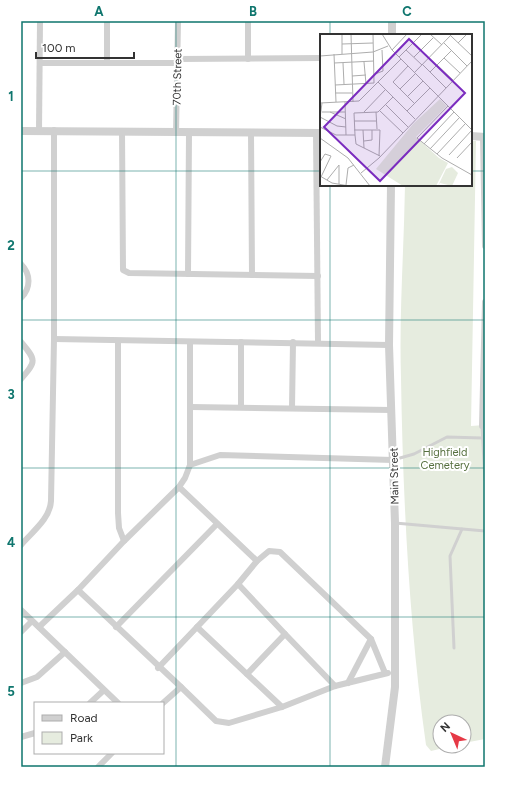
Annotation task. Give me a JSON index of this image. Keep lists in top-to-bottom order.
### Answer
{
  "streets": {
    "street": ["70th Street", "Main Street"]
  },
  "parks": ["Highfield Cemetery"],
  "legend": ["Road", "Park"],
  "scale_bar": "100 m",
  "north": "top left",
  "grid": {
    "columns": ["A", "B", "C"],
    "rows": [
      "1",
      "2",
      "3",
      "4",
      "5"
    ]
  }
}
